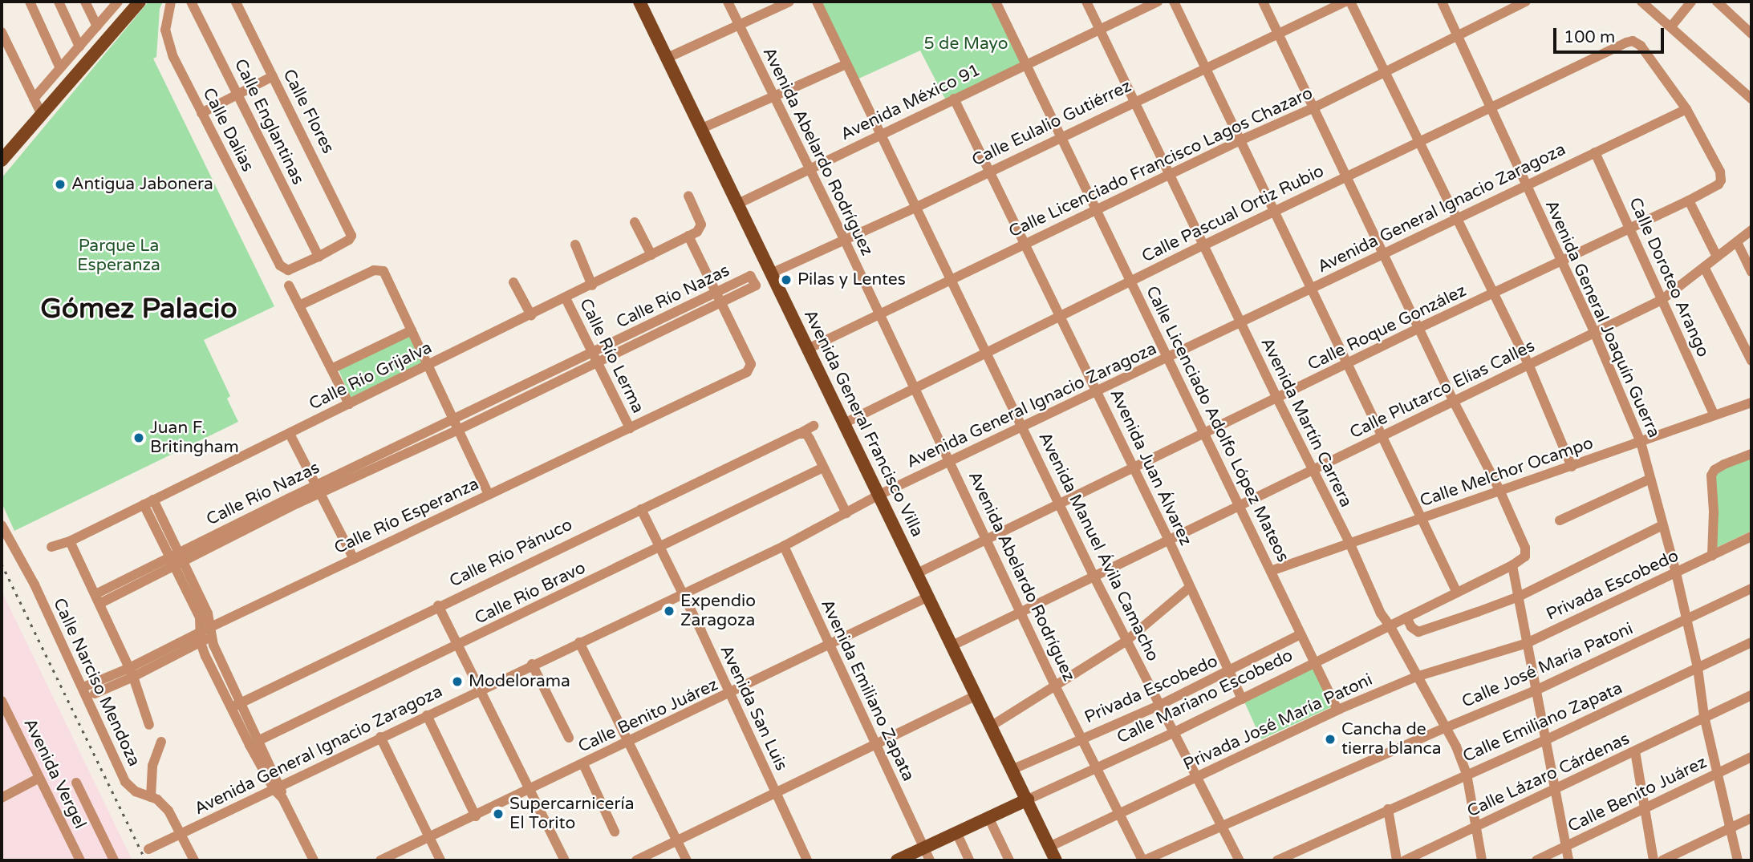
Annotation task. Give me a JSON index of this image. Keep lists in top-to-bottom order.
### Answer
{
  "streets": {
    "main road": ["Avenida General Francisco Villa", "Calle Mariano Escobedo"],
    "street": [
      "Avenida México 91",
      "Calle Flores",
      "Calle Englantinas",
      "Calle Eulalio Gutiérrez",
      "Calle Dalias",
      "Avenida Abelardo Rodríguez",
      "Calle Licenciado Francisco Lagos Chazaro",
      "Avenida General Ignacio Zaragoza",
      "Calle Pascual Ortiz Rubio",
      "Calle Doroteo Arango",
      "Calle Río Nazas",
      "Avenida General Joaquín Guerra",
      "Calle Roque González",
      "Calle Río Lerma",
      "Calle Río Grijalva",
      "Calle Plutarco Elías Calles",
      "Avenida Martín Carrera",
      "Calle Licenciado Adolfo López Mateos",
      "Avenida Juan Álvarez",
      "Calle Melchor Ocampo",
      "Calle Río Esperanza",
      "Avenida Manuel Ávila Camacho",
      "Calle Río Pánuco",
      "Privada Escobedo",
      "Calle Río Bravo",
      "Calle José María Patoni",
      "Calle Narciso Mendoza",
      "Avenida Emiliano Zapata",
      "Avenida San Luis",
      "Calle Benito Juárez",
      "Privada José María Patoni",
      "Calle Emiliano Zapata",
      "Avenida Vergel",
      "Calle Lázaro Cárdenas"
    ]
  },
  "crossings": [
    ["Avenida México 91", "Avenida Abelardo Rodríguez"],
    ["Avenida México 91", "Avenida Martín Carrera"],
    ["Avenida México 91", "Avenida General Francisco Villa"],
    ["Avenida México 91", "Calle Licenciado Adolfo López Mateos"],
    ["Avenida México 91", "Avenida Juan Álvarez"],
    ["Avenida México 91", "Avenida Manuel Ávila Camacho"],
    ["Calle Flores", "Calle Englantinas"],
    ["Calle Flores", "Calle Dalias"],
    ["Calle Englantinas", "Calle Dalias"],
    ["Calle Eulalio Gutiérrez", "Avenida Abelardo Rodríguez"],
    ["Calle Eulalio Gutiérrez", "Avenida Martín Carrera"],
    ["Calle Eulalio Gutiérrez", "Avenida General Francisco Villa"],
    ["Calle Eulalio Gutiérrez", "Calle Licenciado Adolfo López Mateos"],
    ["Calle Eulalio Gutiérrez", "Avenida Juan Álvarez"],
    ["Calle Eulalio Gutiérrez", "Avenida Manuel Ávila Camacho"],
    ["Avenida Abelardo Rodríguez", "Calle Licenciado Francisco Lagos Chazaro"],
    ["Avenida Abelardo Rodríguez", "Avenida General Ignacio Zaragoza"],
    ["Avenida Abelardo Rodríguez", "Calle Pascual Ortiz Rubio"],
    ["Avenida Abelardo Rodríguez", "Calle Roque González"],
    ["Avenida Abelardo Rodríguez", "Calle Plutarco Elías Calles"],
    ["Avenida Abelardo Rodríguez", "Privada Escobedo"],
    ["Avenida Abelardo Rodríguez", "Calle José María Patoni"],
    ["Avenida Abelardo Rodríguez", "Calle Mariano Escobedo"],
    ["Avenida Abelardo Rodríguez", "Privada José María Patoni"],
    ["Calle Licenciado Francisco Lagos Chazaro", "Avenida General Joaquín Guerra"],
    ["Calle Licenciado Francisco Lagos Chazaro", "Avenida Martín Carrera"],
    ["Calle Licenciado Francisco Lagos Chazaro", "Avenida General Francisco Villa"],
    ["Calle Licenciado Francisco Lagos Chazaro", "Calle Licenciado Adolfo López Mateos"],
    ["Calle Licenciado Francisco Lagos Chazaro", "Avenida Juan Álvarez"],
    ["Calle Licenciado Francisco Lagos Chazaro", "Avenida Manuel Ávila Camacho"],
    ["Avenida General Ignacio Zaragoza", "Calle Pascual Ortiz Rubio"],
    ["Avenida General Ignacio Zaragoza", "Calle Doroteo Arango"],
    ["Avenida General Ignacio Zaragoza", "Avenida General Joaquín Guerra"],
    ["Avenida General Ignacio Zaragoza", "Calle Roque González"],
    ["Avenida General Ignacio Zaragoza", "Avenida Martín Carrera"],
    ["Avenida General Ignacio Zaragoza", "Avenida General Francisco Villa"],
    ["Avenida General Ignacio Zaragoza", "Calle Licenciado Adolfo López Mateos"],
    ["Avenida General Ignacio Zaragoza", "Avenida Juan Álvarez"],
    ["Avenida General Ignacio Zaragoza", "Avenida Manuel Ávila Camacho"],
    ["Avenida General Ignacio Zaragoza", "Calle Narciso Mendoza"],
    ["Avenida General Ignacio Zaragoza", "Avenida Emiliano Zapata"],
    ["Avenida General Ignacio Zaragoza", "Avenida San Luis"],
    ["Calle Pascual Ortiz Rubio", "Avenida General Joaquín Guerra"],
    ["Calle Pascual Ortiz Rubio", "Calle Roque González"],
    ["Calle Pascual Ortiz Rubio", "Avenida Martín Carrera"],
    ["Calle Pascual Ortiz Rubio", "Avenida General Francisco Villa"],
    ["Calle Pascual Ortiz Rubio", "Calle Licenciado Adolfo López Mateos"],
    ["Calle Pascual Ortiz Rubio", "Avenida Juan Álvarez"],
    ["Calle Pascual Ortiz Rubio", "Avenida Manuel Ávila Camacho"],
    ["Calle Doroteo Arango", "Calle Roque González"],
    ["Calle Doroteo Arango", "Calle Plutarco Elías Calles"],
    ["Calle Doroteo Arango", "Calle Melchor Ocampo"],
    ["Calle Río Nazas", "Calle Río Lerma"],
    ["Calle Río Nazas", "Calle Río Esperanza"],
    ["Avenida General Joaquín Guerra", "Calle Roque González"],
    ["Avenida General Joaquín Guerra", "Calle Plutarco Elías Calles"],
    ["Avenida General Joaquín Guerra", "Calle Melchor Ocampo"],
    ["Avenida General Joaquín Guerra", "Privada Escobedo"],
    ["Avenida General Joaquín Guerra", "Calle José María Patoni"],
    ["Avenida General Joaquín Guerra", "Calle Benito Juárez"],
    ["Avenida General Joaquín Guerra", "Calle Emiliano Zapata"],
    ["Avenida General Joaquín Guerra", "Calle Lázaro Cárdenas"],
    ["Calle Roque González", "Avenida Martín Carrera"],
    ["Calle Roque González", "Avenida General Francisco Villa"],
    ["Calle Roque González", "Calle Licenciado Adolfo López Mateos"],
    ["Calle Roque González", "Avenida Juan Álvarez"],
    ["Calle Roque González", "Avenida Manuel Ávila Camacho"],
    ["Calle Río Lerma", "Calle Río Grijalva"],
    ["Calle Río Lerma", "Calle Río Esperanza"],
    ["Calle Plutarco Elías Calles", "Avenida Martín Carrera"],
    ["Calle Plutarco Elías Calles", "Avenida General Francisco Villa"],
    ["Calle Plutarco Elías Calles", "Calle Licenciado Adolfo López Mateos"],
    ["Calle Plutarco Elías Calles", "Avenida Juan Álvarez"],
    ["Calle Plutarco Elías Calles", "Avenida Manuel Ávila Camacho"],
    ["Avenida Martín Carrera", "Calle Melchor Ocampo"],
    ["Avenida Martín Carrera", "Calle José María Patoni"],
    ["Avenida Martín Carrera", "Calle Mariano Escobedo"],
    ["Avenida Martín Carrera", "Privada José María Patoni"],
    ["Avenida Martín Carrera", "Calle Emiliano Zapata"],
    ["Avenida Martín Carrera", "Calle Lázaro Cárdenas"],
    ["Avenida General Francisco Villa", "Privada Escobedo"],
    ["Avenida General Francisco Villa", "Calle Mariano Escobedo"],
    ["Avenida General Francisco Villa", "Calle Benito Juárez"],
    ["Avenida General Francisco Villa", "Privada José María Patoni"],
    ["Calle Licenciado Adolfo López Mateos", "Calle Melchor Ocampo"],
    ["Calle Licenciado Adolfo López Mateos", "Privada Escobedo"],
    ["Calle Licenciado Adolfo López Mateos", "Calle Mariano Escobedo"],
    ["Calle Licenciado Adolfo López Mateos", "Privada José María Patoni"],
    ["Avenida Juan Álvarez", "Privada Escobedo"],
    ["Avenida Juan Álvarez", "Calle Mariano Escobedo"],
    ["Calle Melchor Ocampo", "Calle Mariano Escobedo"],
    ["Calle Río Esperanza", "Calle Narciso Mendoza"],
    ["Avenida Manuel Ávila Camacho", "Privada Escobedo"],
    ["Avenida Manuel Ávila Camacho", "Calle José María Patoni"],
    ["Avenida Manuel Ávila Camacho", "Calle Mariano Escobedo"],
    ["Avenida Manuel Ávila Camacho", "Privada José María Patoni"],
    ["Calle Río Pánuco", "Calle Río Bravo"],
    ["Calle Río Pánuco", "Avenida San Luis"],
    ["Privada Escobedo", "Privada José María Patoni"],
    ["Calle Río Bravo", "Avenida San Luis"],
    ["Avenida Emiliano Zapata", "Calle Mariano Escobedo"],
    ["Avenida Emiliano Zapata", "Calle Benito Juárez"],
    ["Avenida San Luis", "Calle Benito Juárez"]
  ],
  "districts": ["Gómez Palacio"],
  "parks": ["5 de Mayo", "Parque La Esperanza"],
  "places": [
    "Antigua Jabonera",
    "Pilas y Lentes",
    "Juan F. Britingham",
    "Expendio Zaragoza",
    "Modelorama",
    "Cancha de tierra blanca",
    "Supercarnicería El Torito"
  ],
  "scale_bar": "100 m"
}
